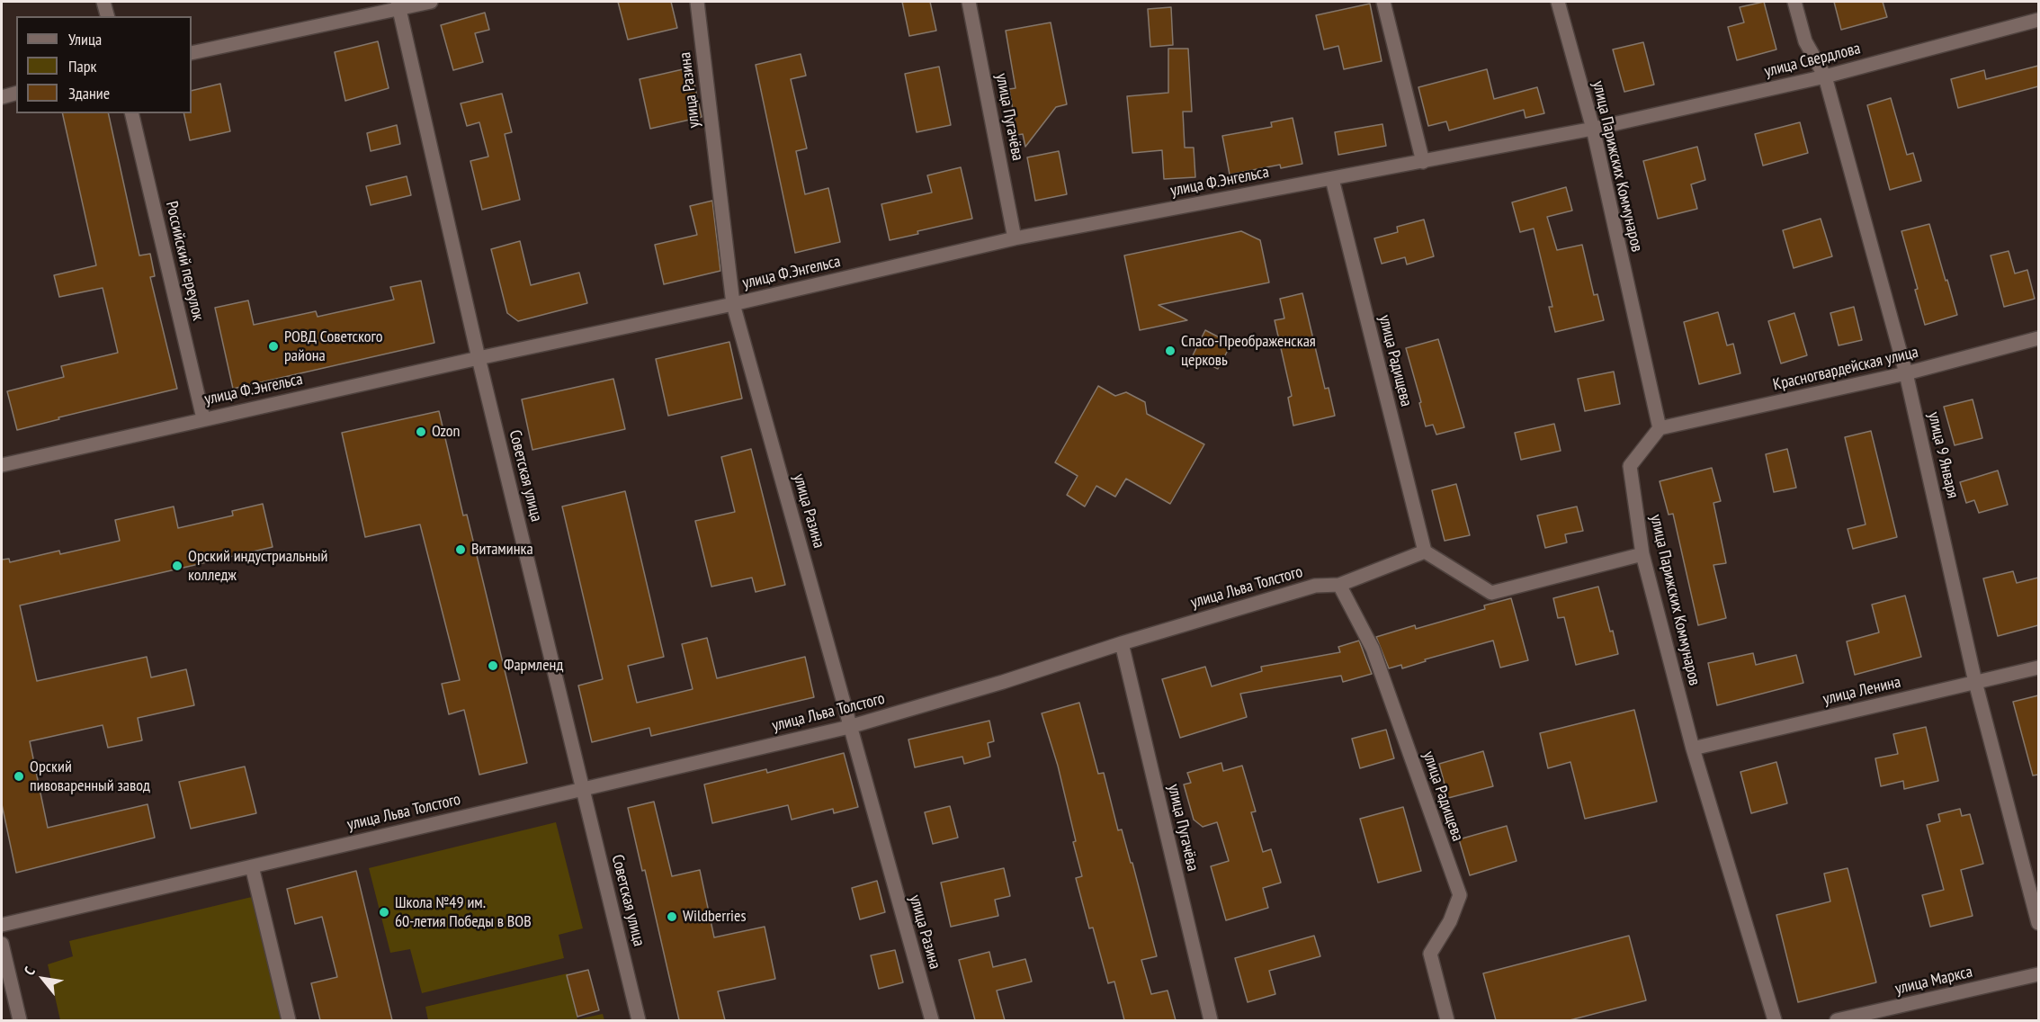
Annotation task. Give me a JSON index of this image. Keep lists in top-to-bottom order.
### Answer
{
  "streets": {
    "street": [
      "улица Свердлова",
      "улица Разина",
      "улица Пугачёва",
      "улица Парижских Коммунаров",
      "улица Ф.Энгельса",
      "Российский переулок",
      "улица Радищева",
      "Красногвардейская улица",
      "улица 9 Января",
      "Советская улица",
      "улица Льва Толстого",
      "улица Ленина",
      "улица Маркса"
    ]
  },
  "crossings": [
    ["улица Свердлова", "улица Парижских Коммунаров"],
    ["улица Свердлова", "улица Ф.Энгельса"],
    ["улица Свердлова", "улица 9 Января"],
    ["улица Разина", "улица Ф.Энгельса"],
    ["улица Разина", "улица Льва Толстого"],
    ["улица Пугачёва", "улица Ф.Энгельса"],
    ["улица Пугачёва", "улица Льва Толстого"],
    ["улица Парижских Коммунаров", "улица Ф.Энгельса"],
    ["улица Парижских Коммунаров", "Красногвардейская улица"],
    ["улица Парижских Коммунаров", "улица Ленина"],
    ["улица Ф.Энгельса", "Российский переулок"],
    ["улица Ф.Энгельса", "улица Радищева"],
    ["улица Ф.Энгельса", "Советская улица"],
    ["улица Радищева", "улица Льва Толстого"],
    ["Красногвардейская улица", "улица 9 Января"],
    ["улица 9 Января", "улица Ленина"],
    ["Советская улица", "улица Льва Толстого"]
  ],
  "places": [
    "РОВД Советского района",
    "Спасо-Преображенская церковь",
    "Ozon",
    "Витаминка",
    "Орский индустриальный колледж",
    "Фармленд",
    "Орский пивоваренный завод",
    "Школа №49 им. 60-летия Победы в ВОВ",
    "Wildberries"
  ],
  "legend": ["Улица", "Парк", "Здание"],
  "north": "top left"
}
